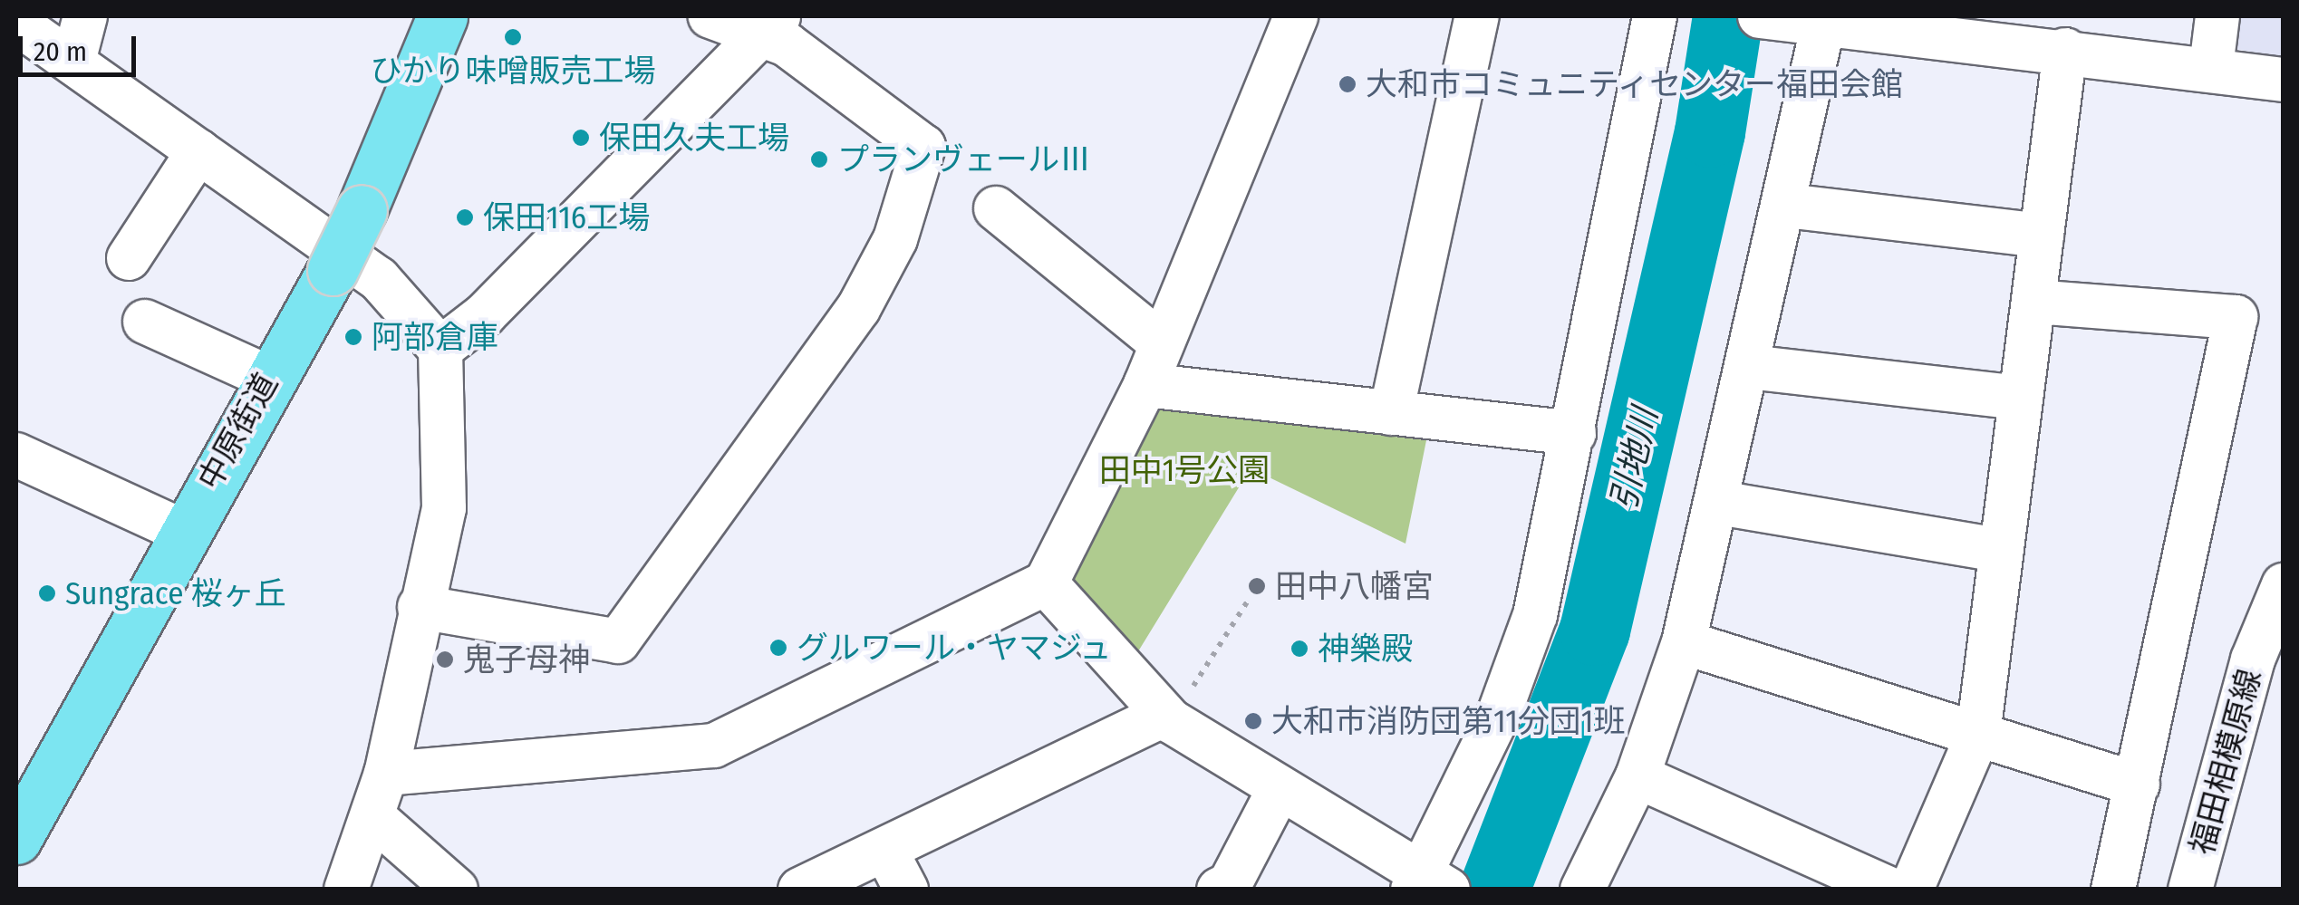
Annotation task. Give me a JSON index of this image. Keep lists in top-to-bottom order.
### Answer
{
  "streets": {
    "main road": ["中原街道"],
    "street": ["福田相模原線"]
  },
  "water": ["引地川"],
  "parks": ["田中1号公園"],
  "places": [
    "ひかり味噌販売工場",
    "大和市コミュニティセンター福田会館",
    "保田久夫工場",
    "プランヴェールⅢ",
    "保田116工場",
    "阿部倉庫",
    "田中八幡宮",
    "Sungrace 桜ヶ丘",
    "グルワール・ヤマジュ",
    "神樂殿",
    "鬼子母神",
    "大和市消防団第11分団1班"
  ],
  "scale_bar": "20 m"
}
